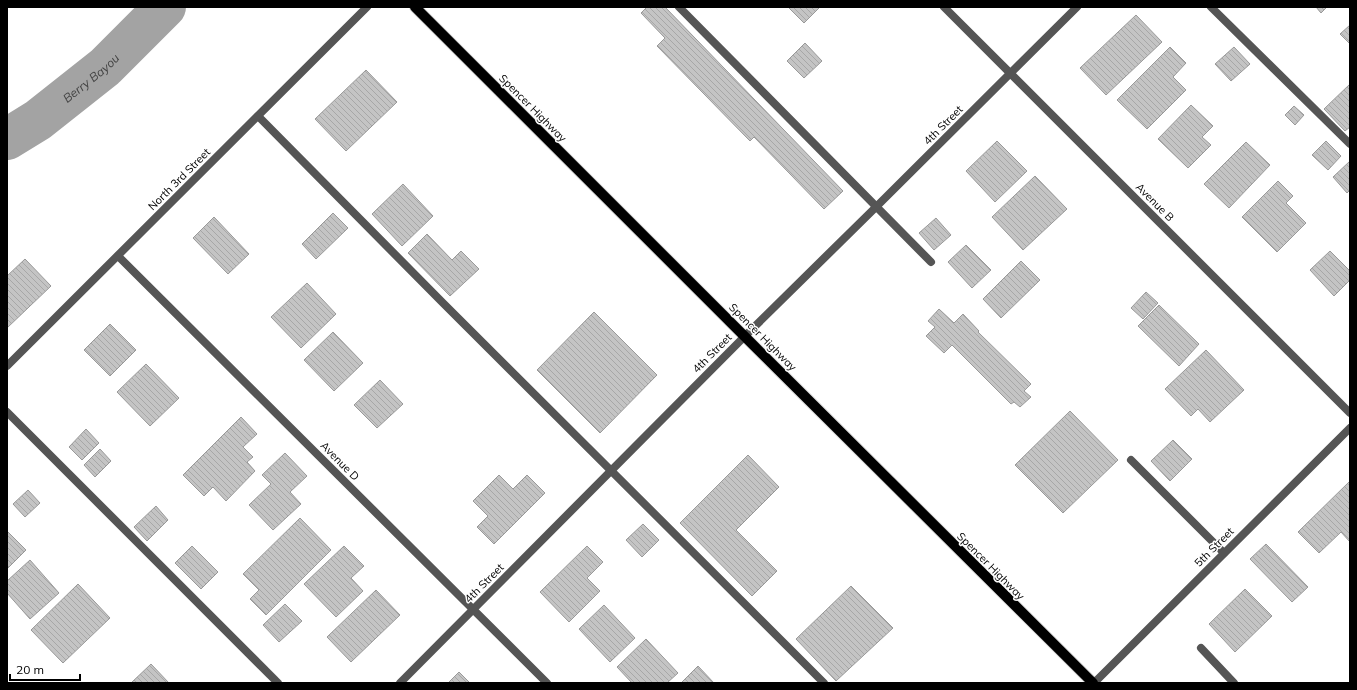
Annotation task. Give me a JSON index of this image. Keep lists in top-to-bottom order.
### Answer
{
  "streets": {
    "main road": ["Spencer Highway"],
    "street": [
      "4th Street",
      "North 3rd Street",
      "Avenue B",
      "Avenue D",
      "5th Street"
    ]
  },
  "crossings": [
    ["Spencer Highway", "4th Street"],
    ["Spencer Highway", "5th Street"],
    ["4th Street", "Avenue B"],
    ["4th Street", "Avenue D"],
    ["North 3rd Street", "Avenue D"]
  ],
  "water": ["Berry Bayou"],
  "scale_bar": "20 m"
}
